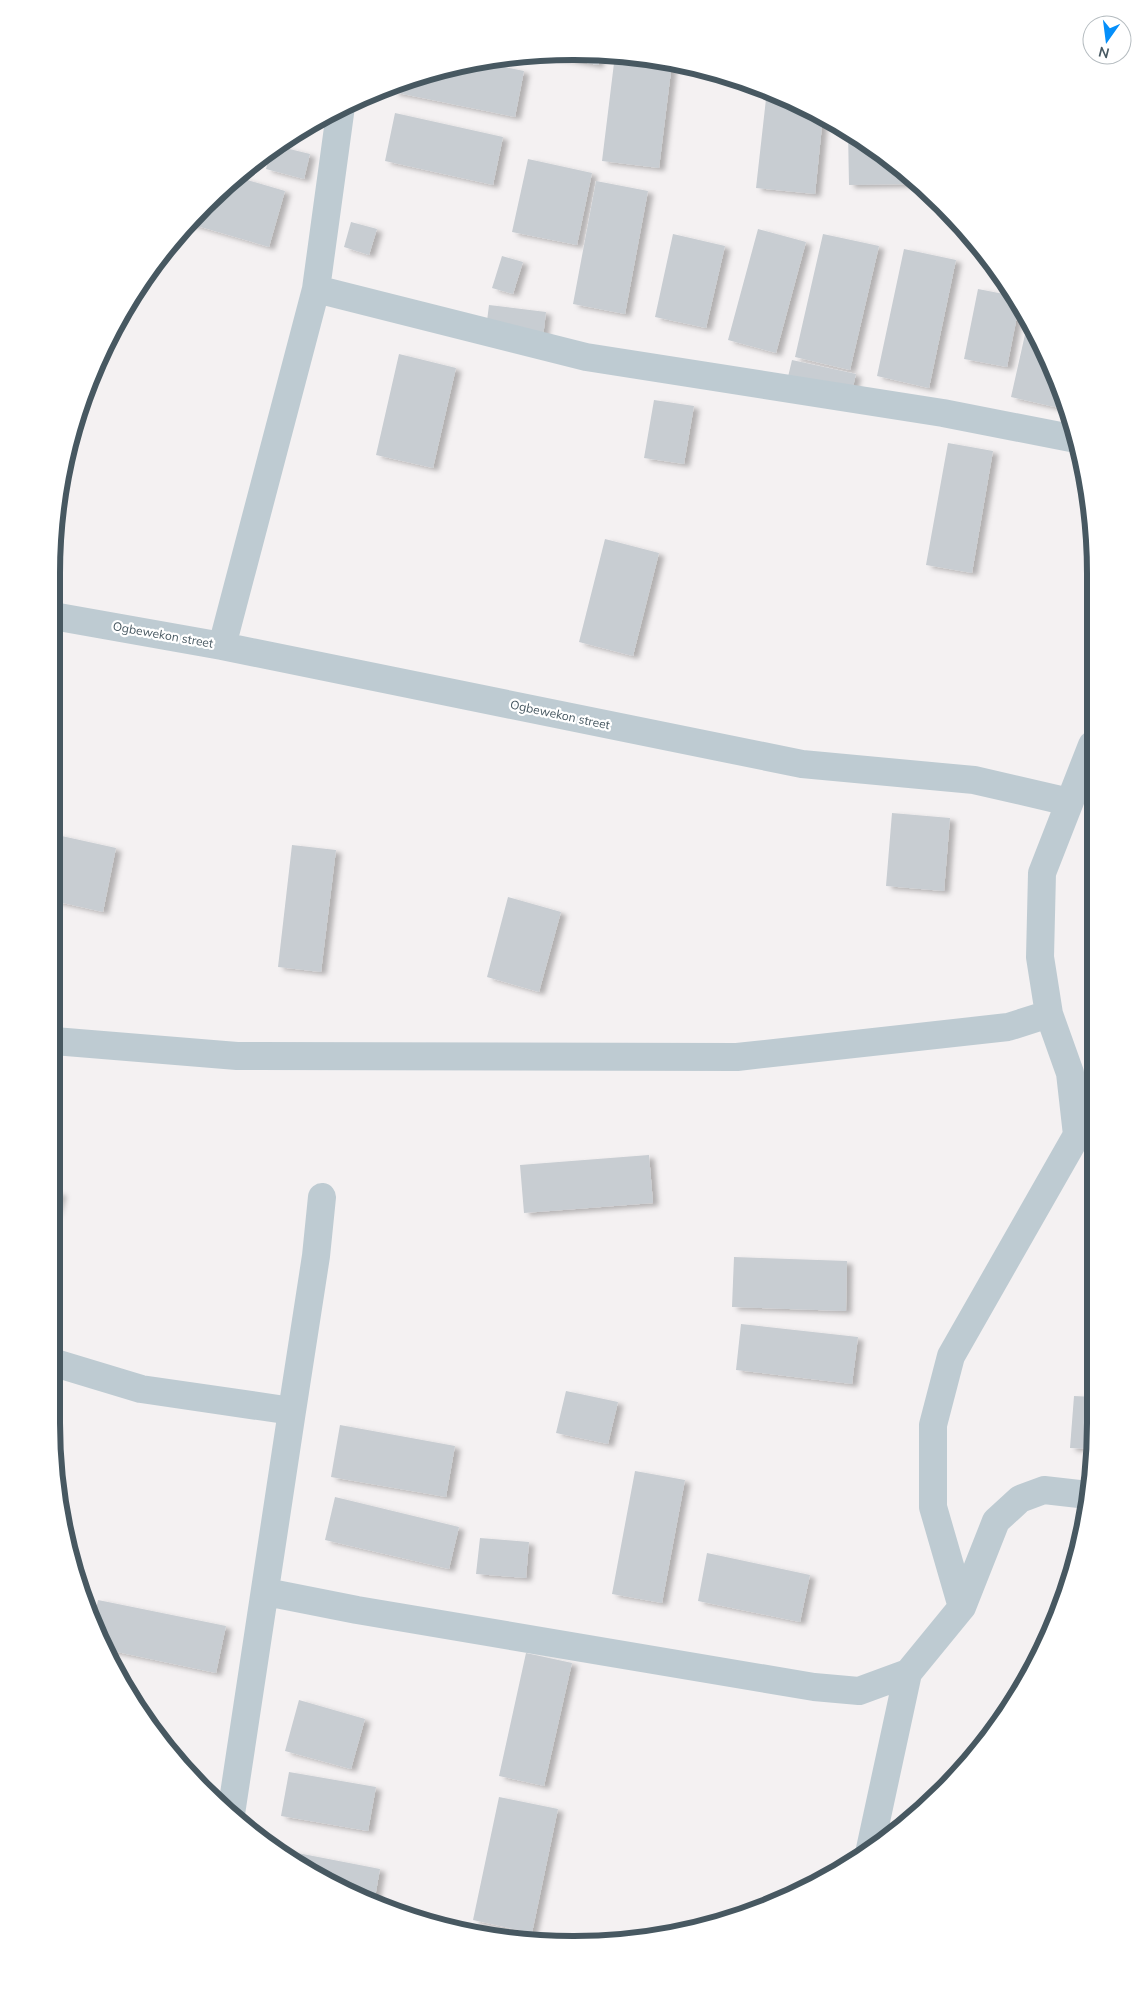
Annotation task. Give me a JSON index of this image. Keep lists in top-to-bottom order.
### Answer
{
  "streets": {
    "street": ["Ogbewekon street"]
  },
  "north": "bottom"
}
